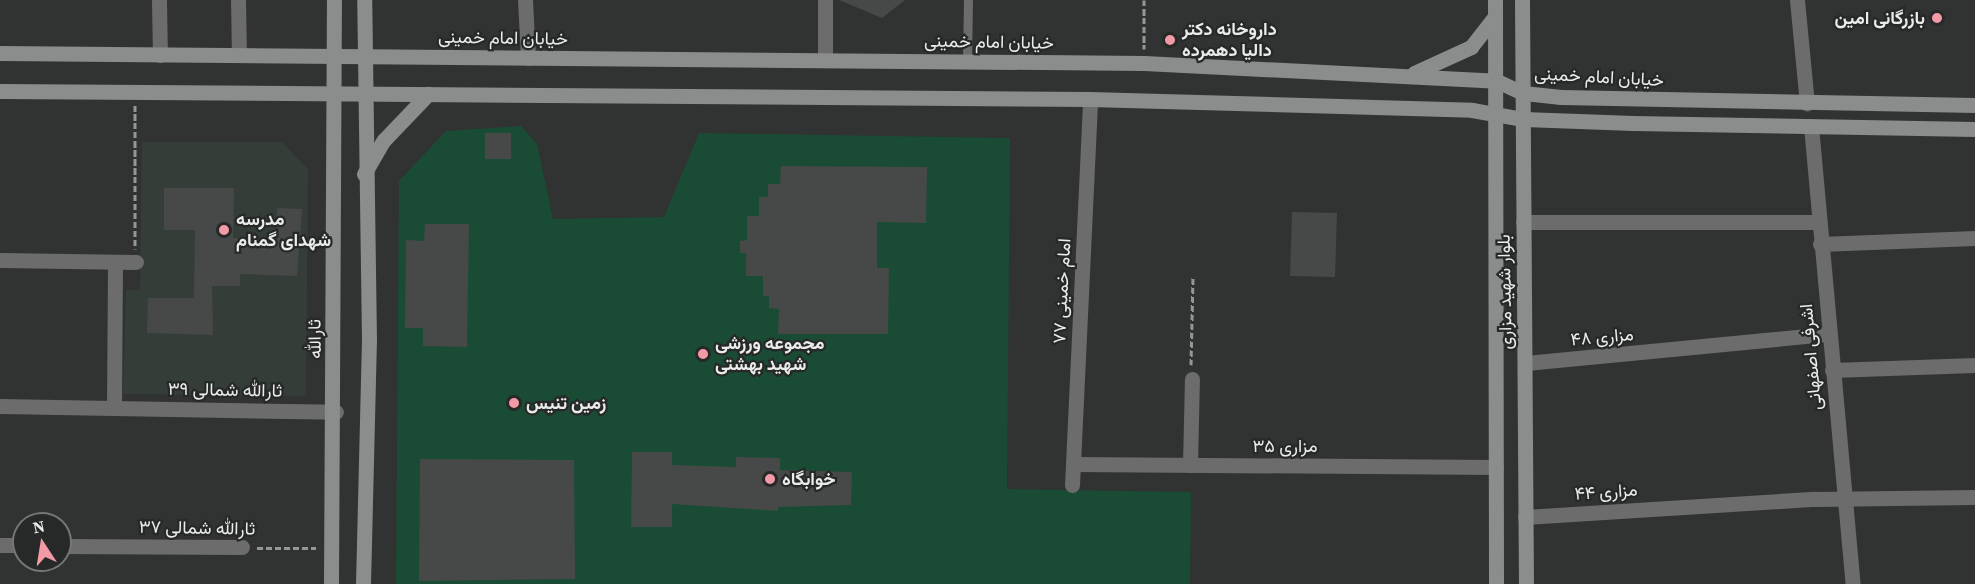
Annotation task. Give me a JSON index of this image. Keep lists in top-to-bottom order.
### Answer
{
  "streets": {
    "main road": ["خیابان امام خمینی", "بلوار شهید مزاری", "ثارالله"],
    "street": [
      "امام خمینی ۷۷",
      "مزاری ۴۸",
      "اشرفی اصفهانی",
      "ثارالله شمالی ۳۹",
      "مزاری ۳۵",
      "مزاری ۴۴",
      "ثارالله شمالی ۳۷"
    ]
  },
  "crossings": [
    ["خیابان امام خمینی", "بلوار شهید مزاری"],
    ["خیابان امام خمینی", "ثارالله"],
    ["امام خمینی ۷۷", "مزاری ۳۵"],
    ["بلوار شهید مزاری", "مزاری ۴۸"],
    ["بلوار شهید مزاری", "مزاری ۳۵"],
    ["بلوار شهید مزاری", "مزاری ۴۴"],
    ["مزاری ۴۸", "اشرفی اصفهانی"],
    ["ثارالله", "ثارالله شمالی ۳۹"],
    ["ثارالله", "ثارالله شمالی ۳۷"],
    ["اشرفی اصفهانی", "مزاری ۴۴"]
  ],
  "places": [
    "بازرگانی امین",
    "داروخانه دکتر دالیا دهمرده",
    "مدرسه شهدای گمنام",
    "مجموعه ورزشی شهید بهشتی",
    "زمین تنیس",
    "خوابگاه"
  ],
  "north": "top"
}
